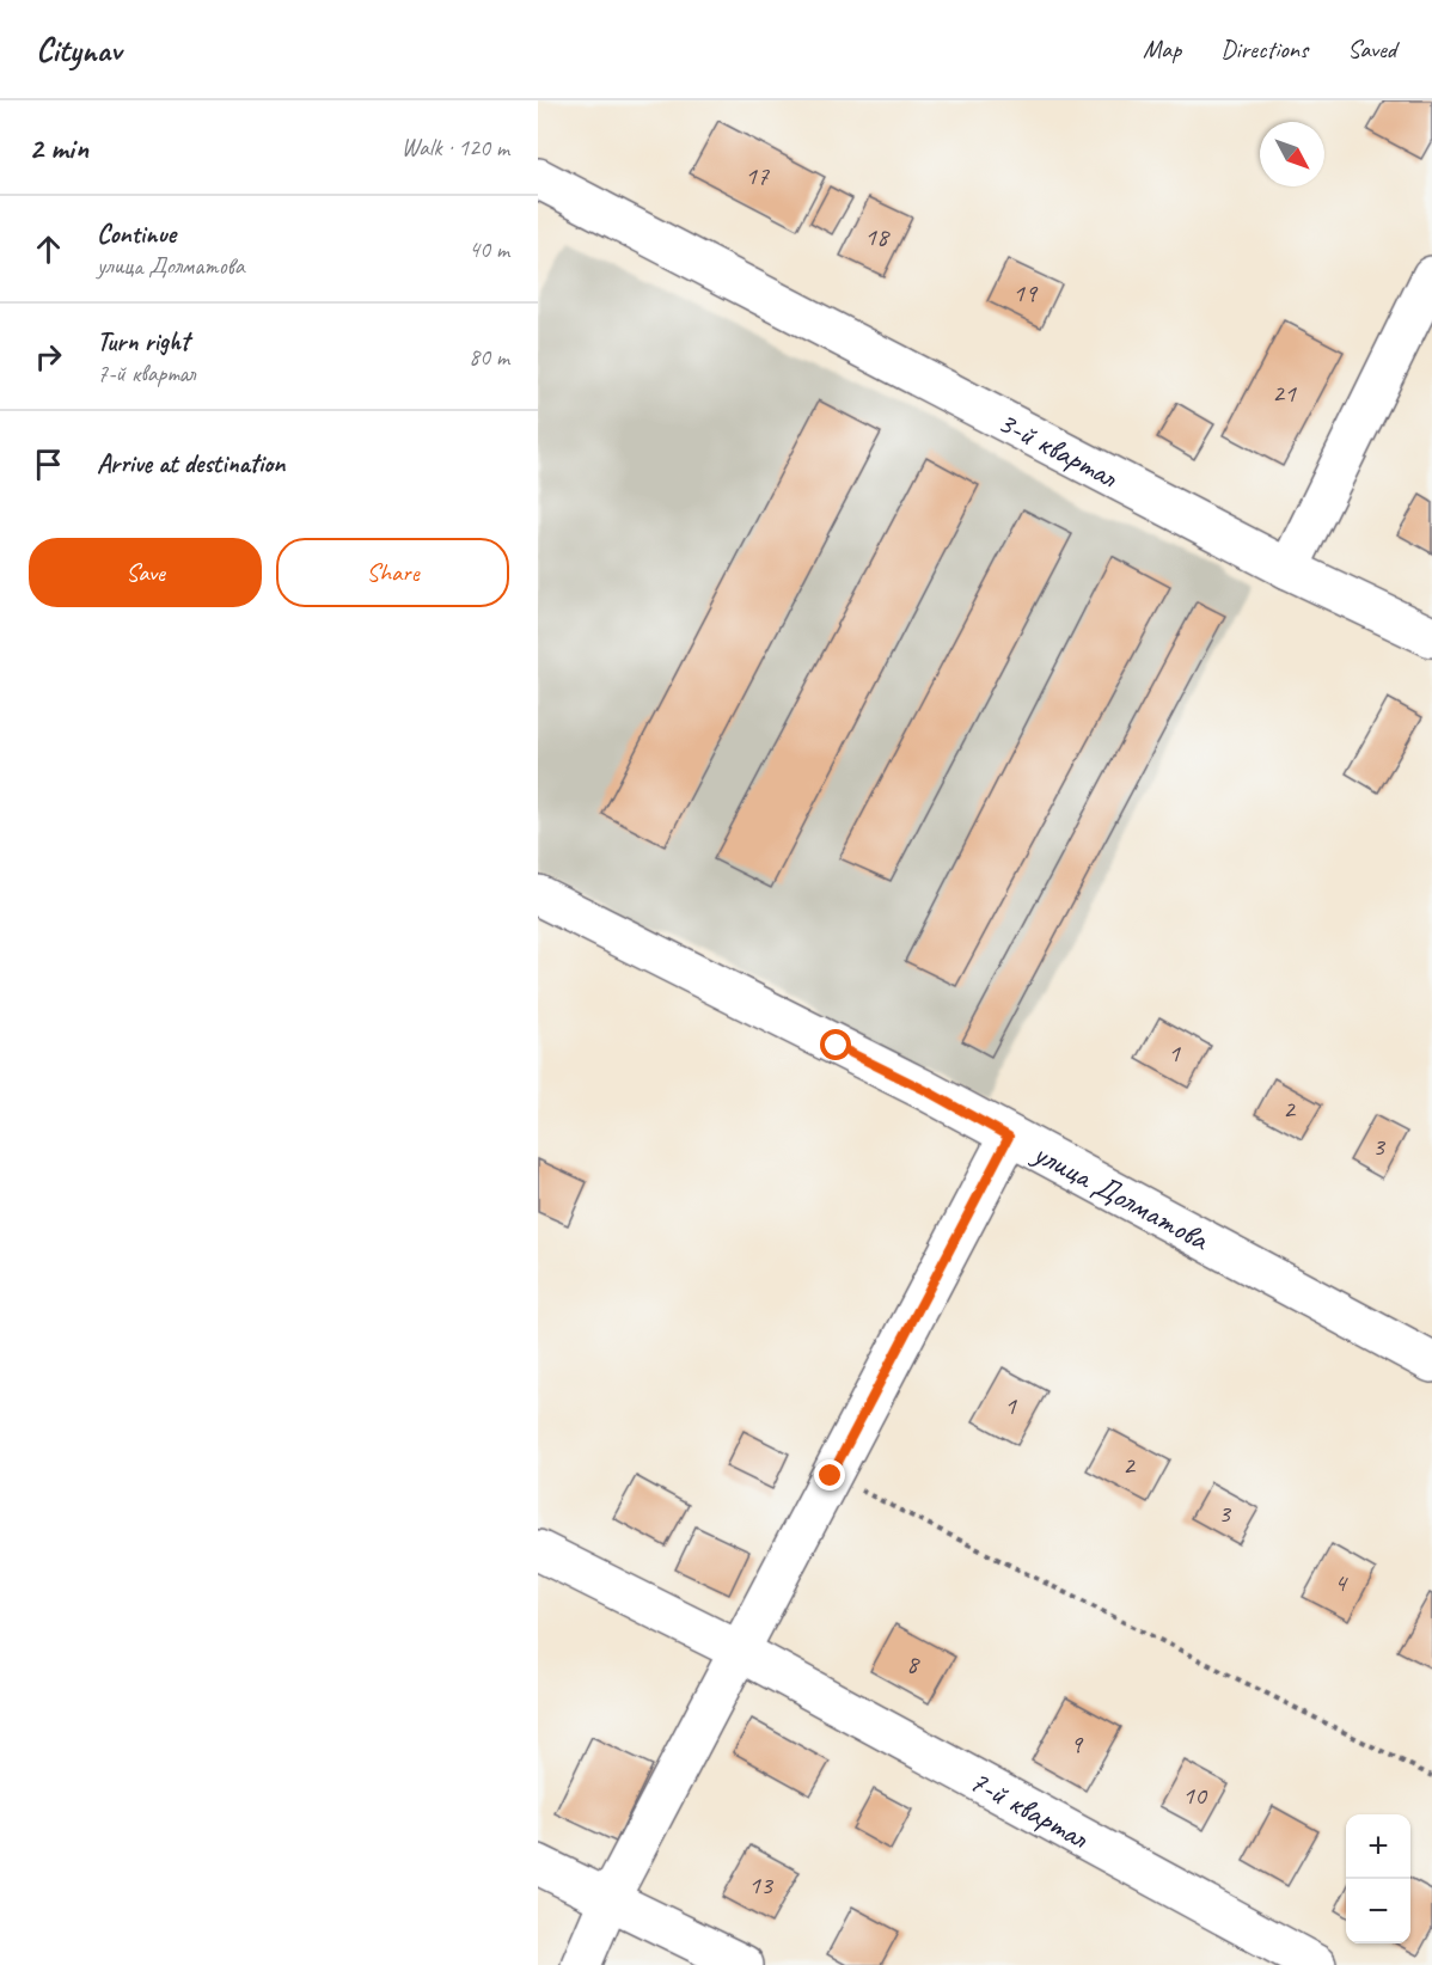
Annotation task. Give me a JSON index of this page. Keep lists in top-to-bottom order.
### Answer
{
  "streets": {
    "street": ["3-й квартал", "улица Долматова", "7-й квартал"]
  },
  "house_numbers": [
    "17",
    "18",
    "19",
    "21",
    "1",
    "2",
    "3",
    "1",
    "2",
    "3",
    "4",
    "8",
    "9",
    "10",
    "13"
  ],
  "north": "bottom right",
  "page": {
    "header": "Citynav",
    "nav": ["Map", "Directions", "Saved"],
    "heading": ["2 min", "Walk · 120 m"],
    "list": [
      ["Continue", "улица Долматова", "40 m"],
      ["Turn right", "7-й квартал", "80 m"],
      "Arrive at destination"
    ],
    "buttons": ["Save", "Share"],
    "map_buttons": ["+", "−"]
  }
}
